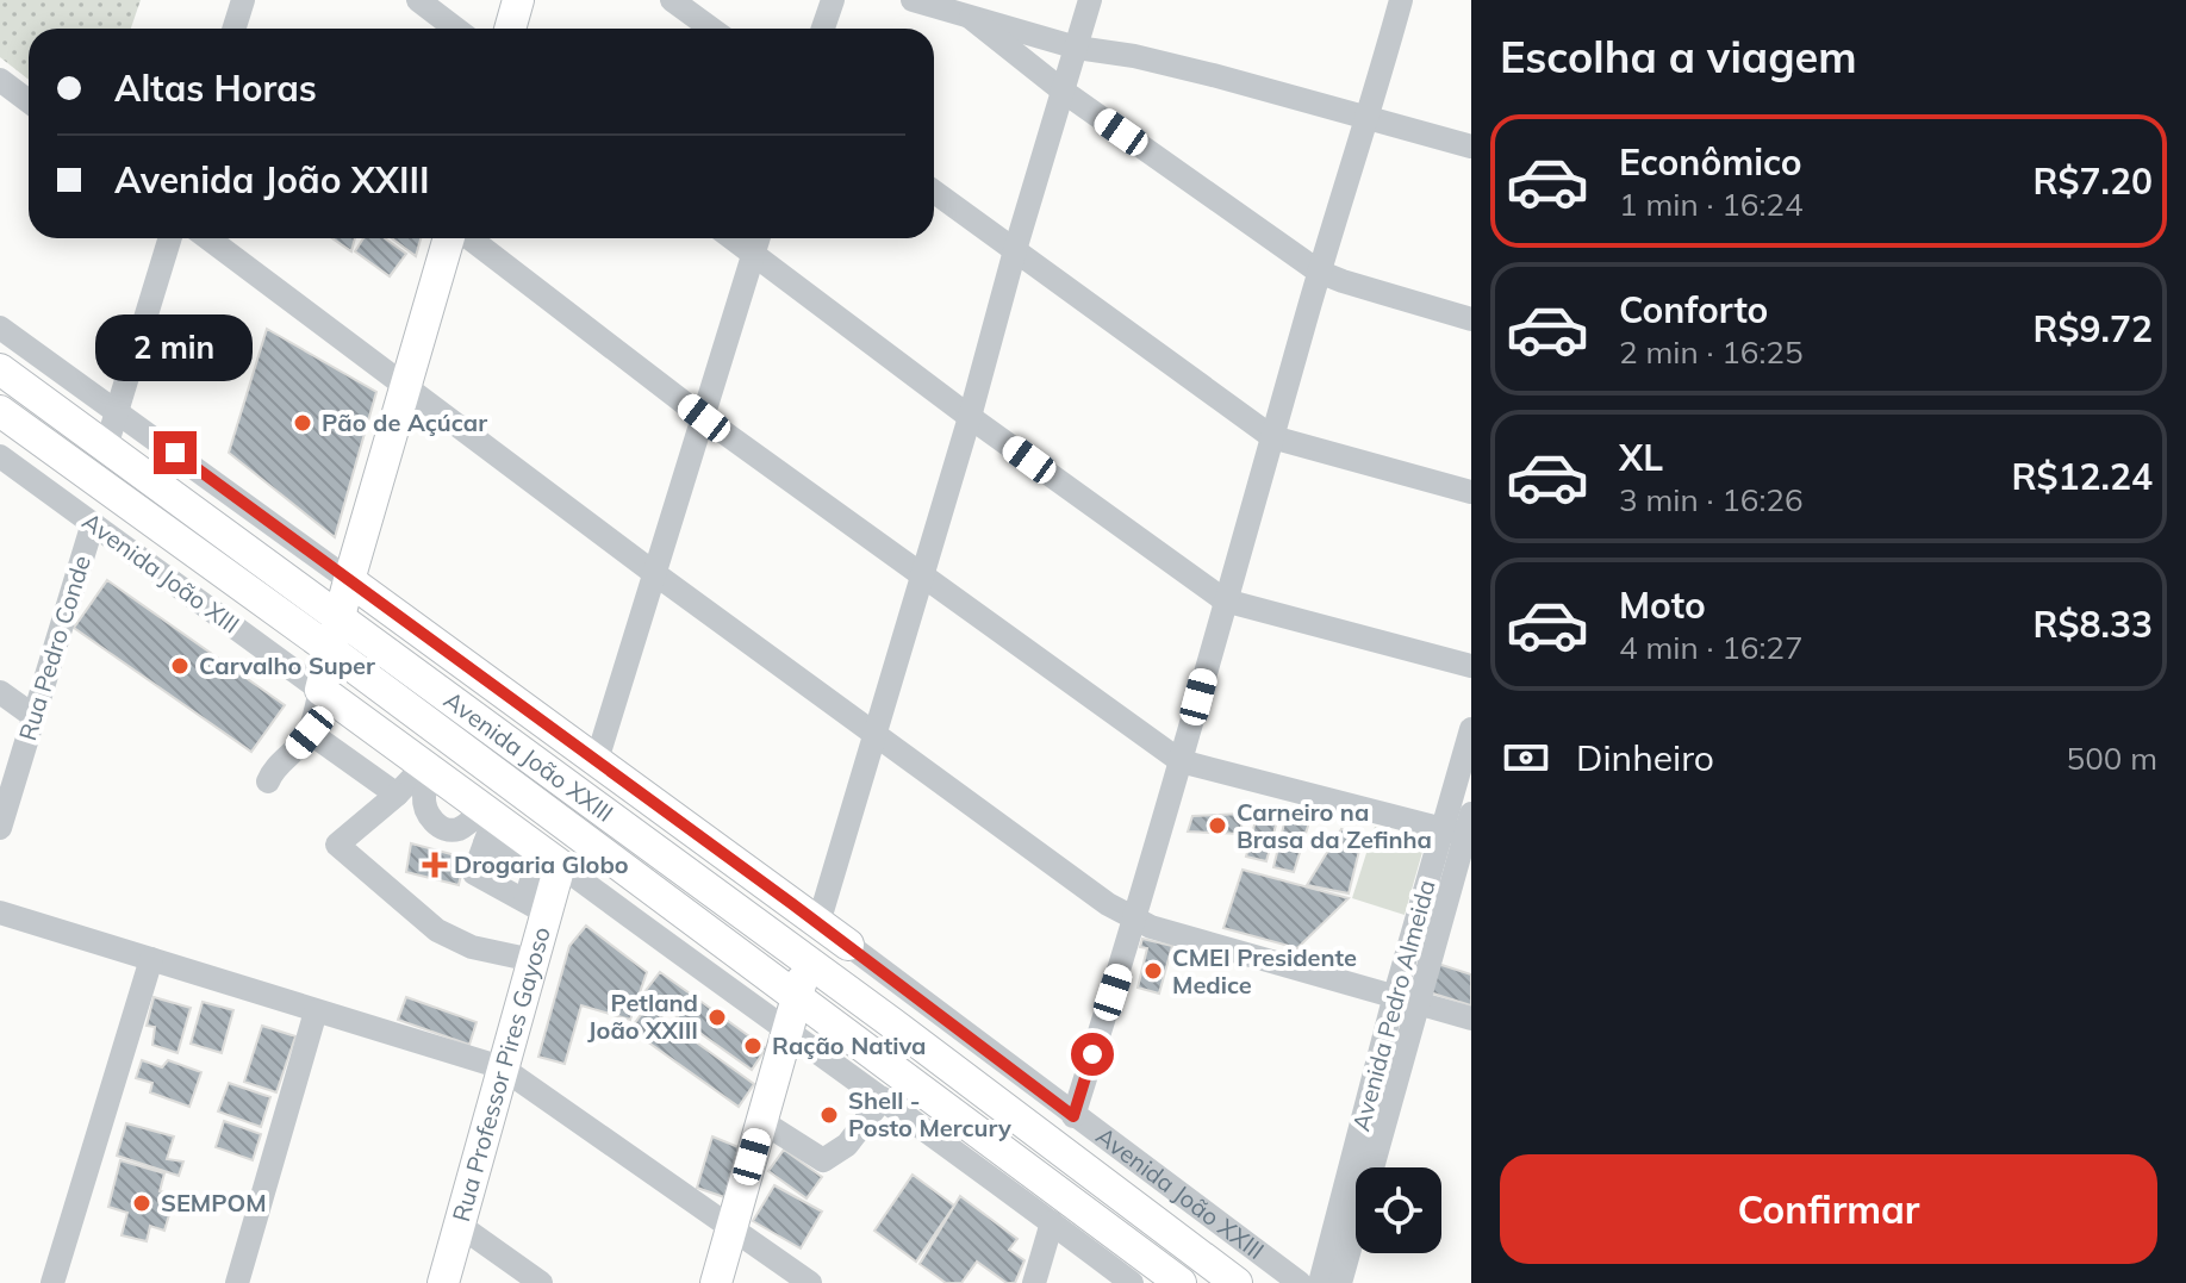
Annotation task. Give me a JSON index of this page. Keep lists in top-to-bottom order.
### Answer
{
  "streets": {
    "main road": ["Avenida João XXIII", "Rua Professor Pires Gayoso"],
    "street": ["Avenida João XIII", "Rua Pedro Conde", "Avenida Pedro Almeida"]
  },
  "crossings": [
    ["Avenida João XIII", "Rua Pedro Conde"]
  ],
  "places": {
    "other": [
      "Pão de Açúcar",
      "Carvalho Super",
      "Carneiro na Brasa da Zefinha",
      "CMEI Presidente Medice",
      "Petland João XXIII",
      "Ração Nativa",
      "Shell - Posto Mercury",
      "SEMPOM"
    ],
    "health": ["Drogaria Globo"]
  },
  "page": {
    "heading": "Escolha a viagem",
    "banner": ["Altas Horas", "Avenida João XXIII"],
    "list": [
      {
        "name": "Econômico",
        "note": "1 min · 16:24",
        "value": "R$7.20"
      },
      {
        "name": "Conforto",
        "note": "2 min · 16:25",
        "value": "R$9.72"
      },
      {
        "name": "XL",
        "note": "3 min · 16:26",
        "value": "R$12.24"
      },
      {
        "name": "Moto",
        "note": "4 min · 16:27",
        "value": "R$8.33"
      }
    ],
    "bubble": "2 min",
    "pay": ["Dinheiro", "500 m"],
    "buttons": "Confirmar"
  }
}
